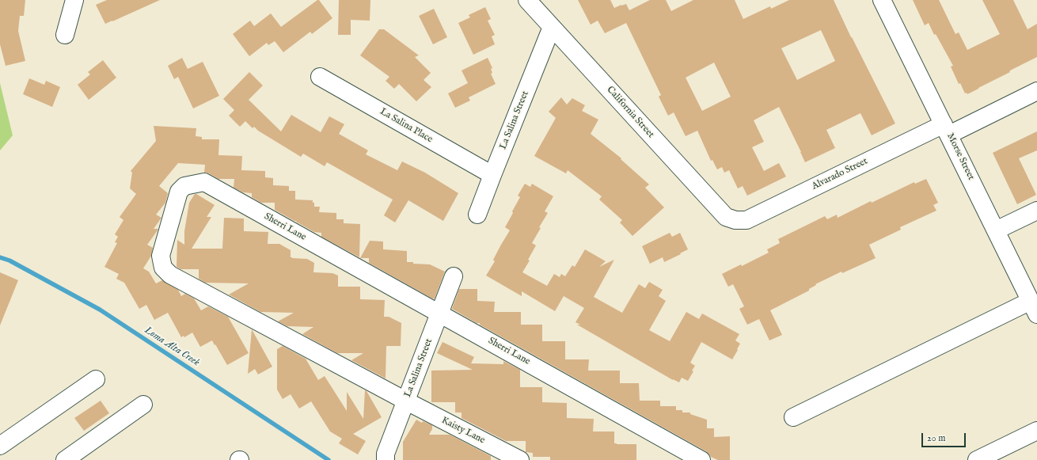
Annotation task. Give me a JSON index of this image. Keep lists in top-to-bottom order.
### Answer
{
  "streets": {
    "street": [
      "California Street",
      "La Salina Street",
      "La Salina Place",
      "Morse Street",
      "Alvarado Street",
      "Sherri Lane",
      "Kaisty Lane"
    ]
  },
  "crossings": [
    ["California Street", "La Salina Street"],
    ["California Street", "Alvarado Street"],
    ["La Salina Street", "La Salina Place"],
    ["La Salina Street", "Sherri Lane"],
    ["La Salina Street", "Kaisty Lane"],
    ["Morse Street", "Alvarado Street"],
    ["Sherri Lane", "Kaisty Lane"]
  ],
  "water": ["Loma Alta Creek"],
  "scale_bar": "20 m"
}
